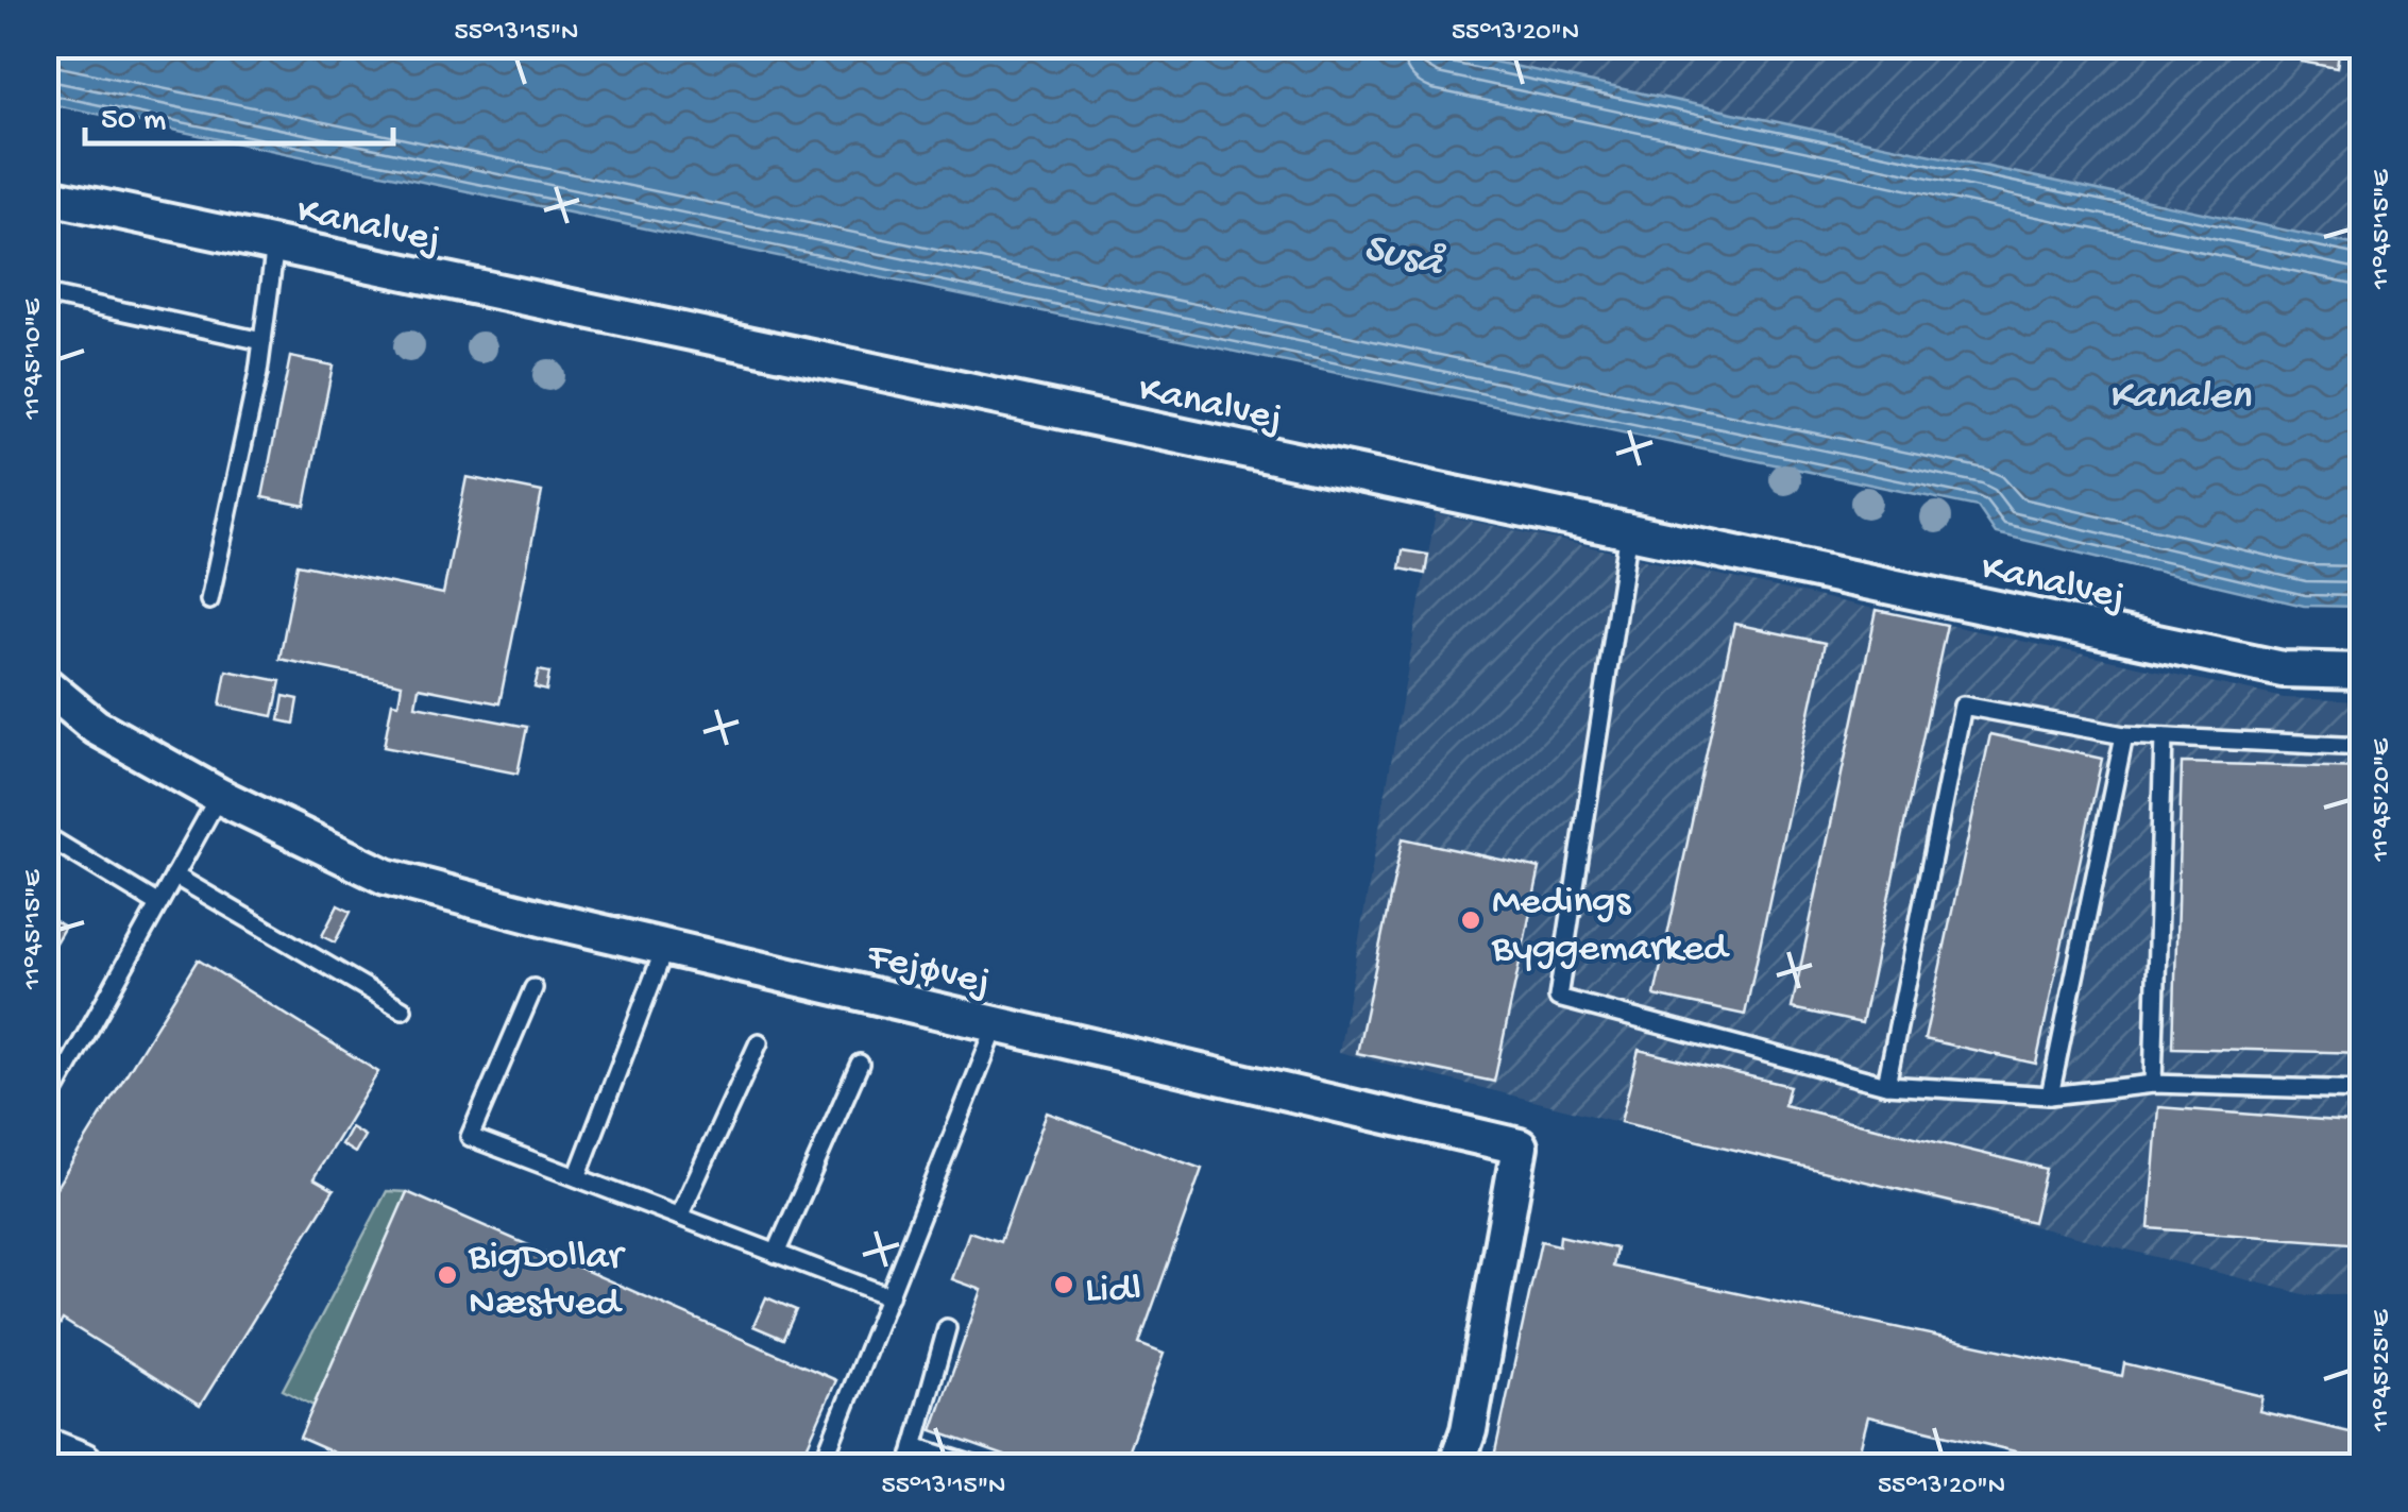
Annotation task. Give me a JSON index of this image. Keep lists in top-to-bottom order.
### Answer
{
  "streets": {
    "street": ["Kanalvej", "Fejøvej"]
  },
  "water": ["Suså", "Kanalen"],
  "places": ["Medings Byggemarked", "BigDollar Næstved", "Lidl"],
  "scale_bar": "50 m",
  "coordinates": [
    "55°13'15\"N",
    "55°13'20\"N",
    "11°45'15\"E",
    "11°45'10\"E",
    "11°45'20\"E",
    "11°45'25\"E"
  ]
}
